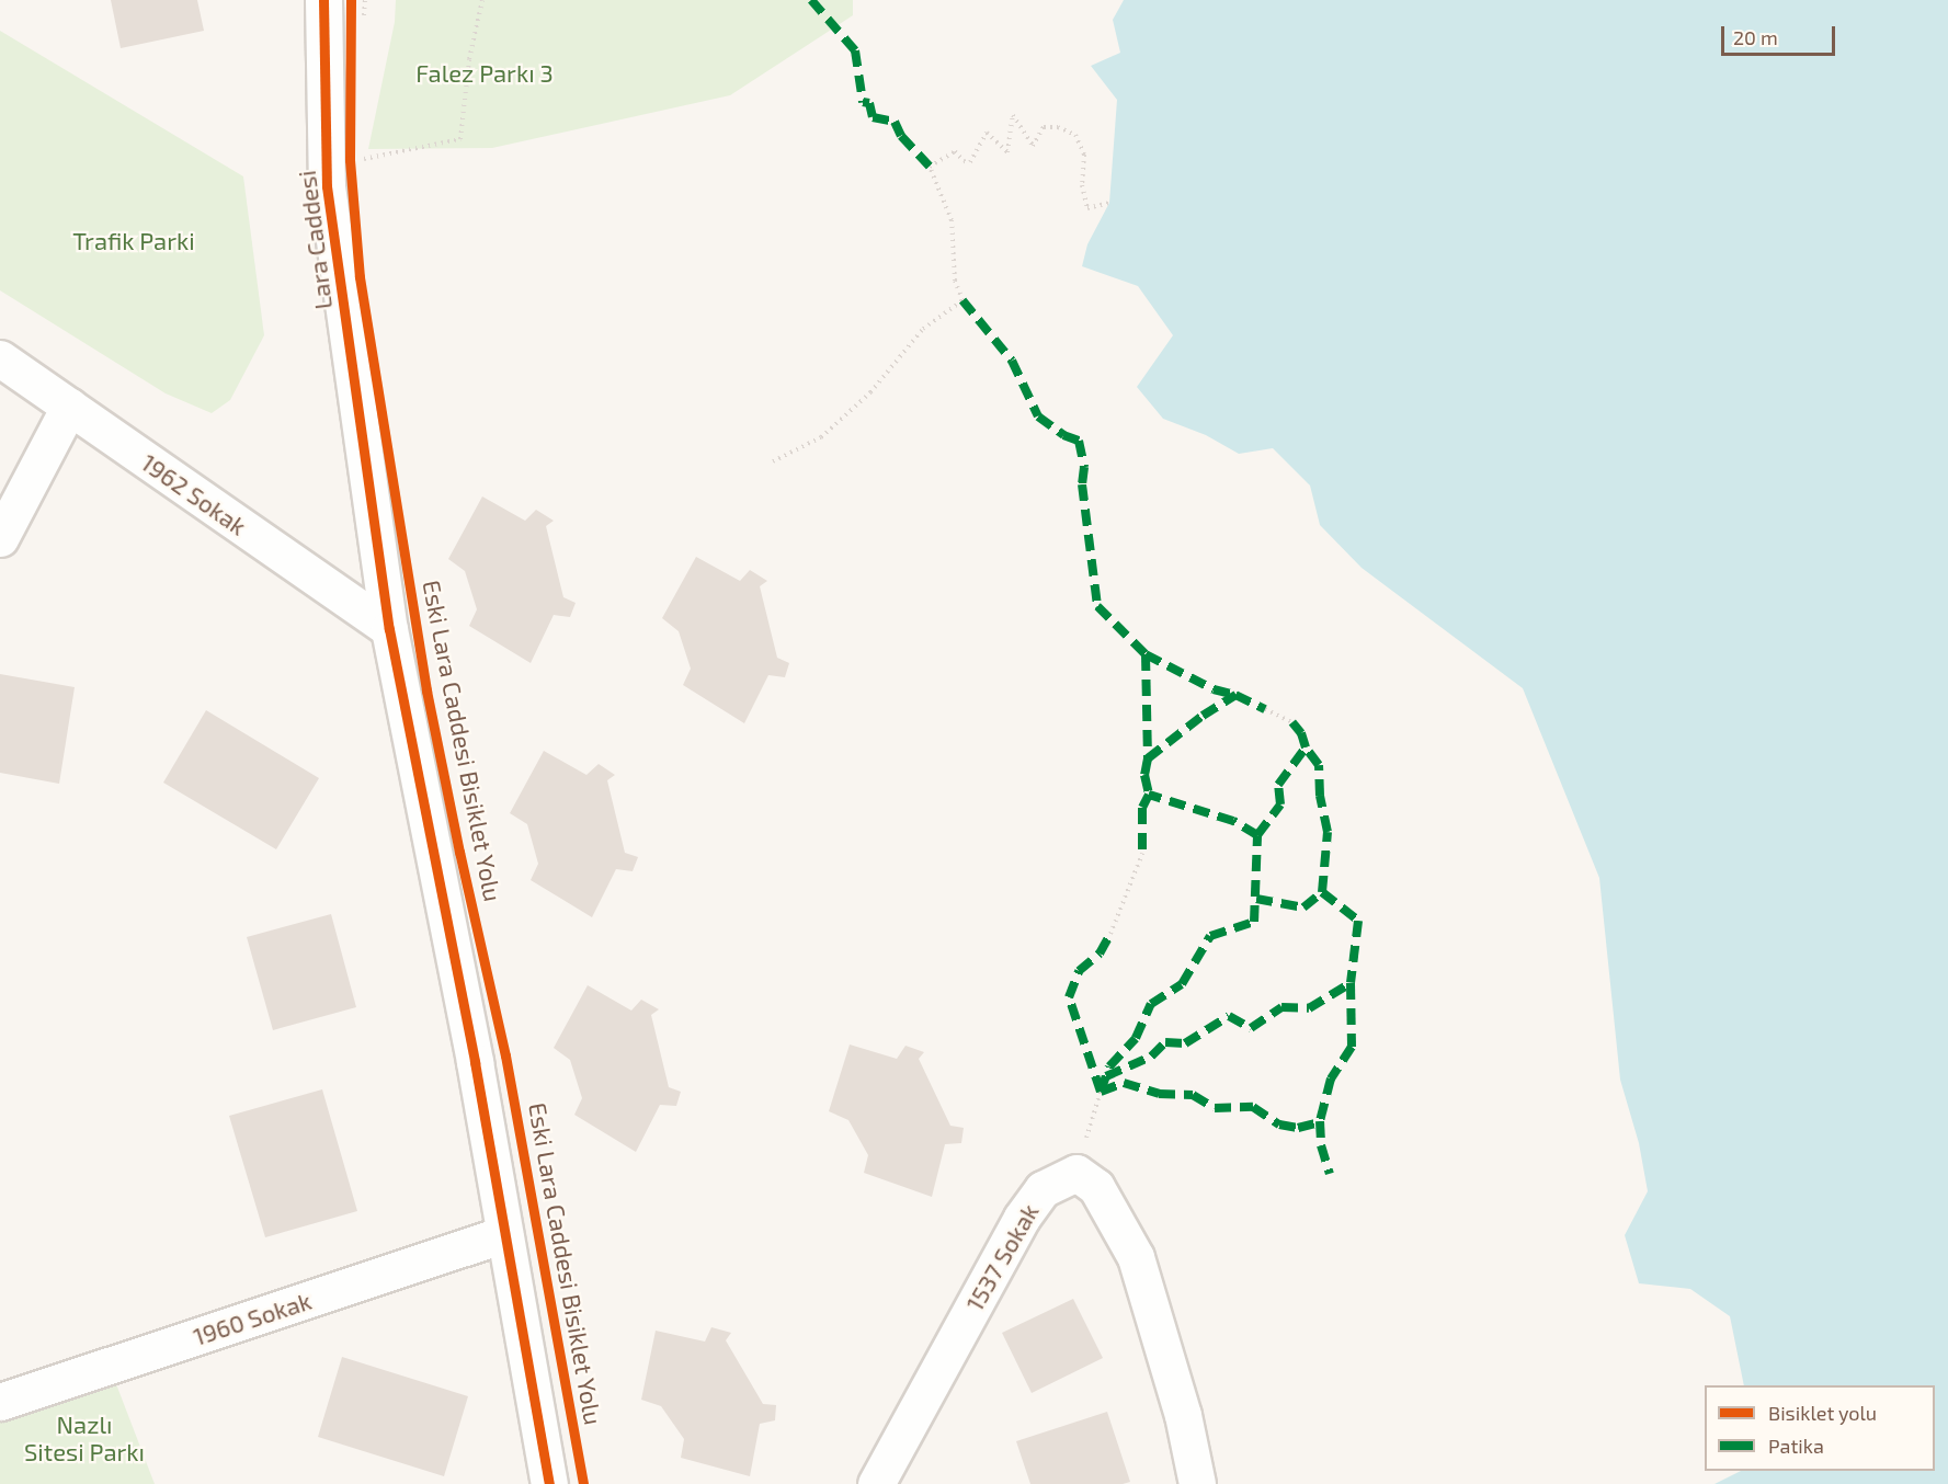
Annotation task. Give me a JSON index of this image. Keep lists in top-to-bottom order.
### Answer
{
  "streets": {
    "street": [
      "Lara Caddesi",
      "1962 Sokak",
      "1537 Sokak",
      "1960 Sokak"
    ],
    "cycle path": ["Eski Lara Caddesi Bisiklet Yolu"]
  },
  "crossings": [
    ["Lara Caddesi", "1962 Sokak"],
    ["Lara Caddesi", "1960 Sokak"]
  ],
  "parks": ["Falez Parkı 3", "Trafik Parki", "Nazlı Sitesi Parkı"],
  "legend": ["Bisiklet yolu", "Patika"],
  "scale_bar": "20 m"
}
